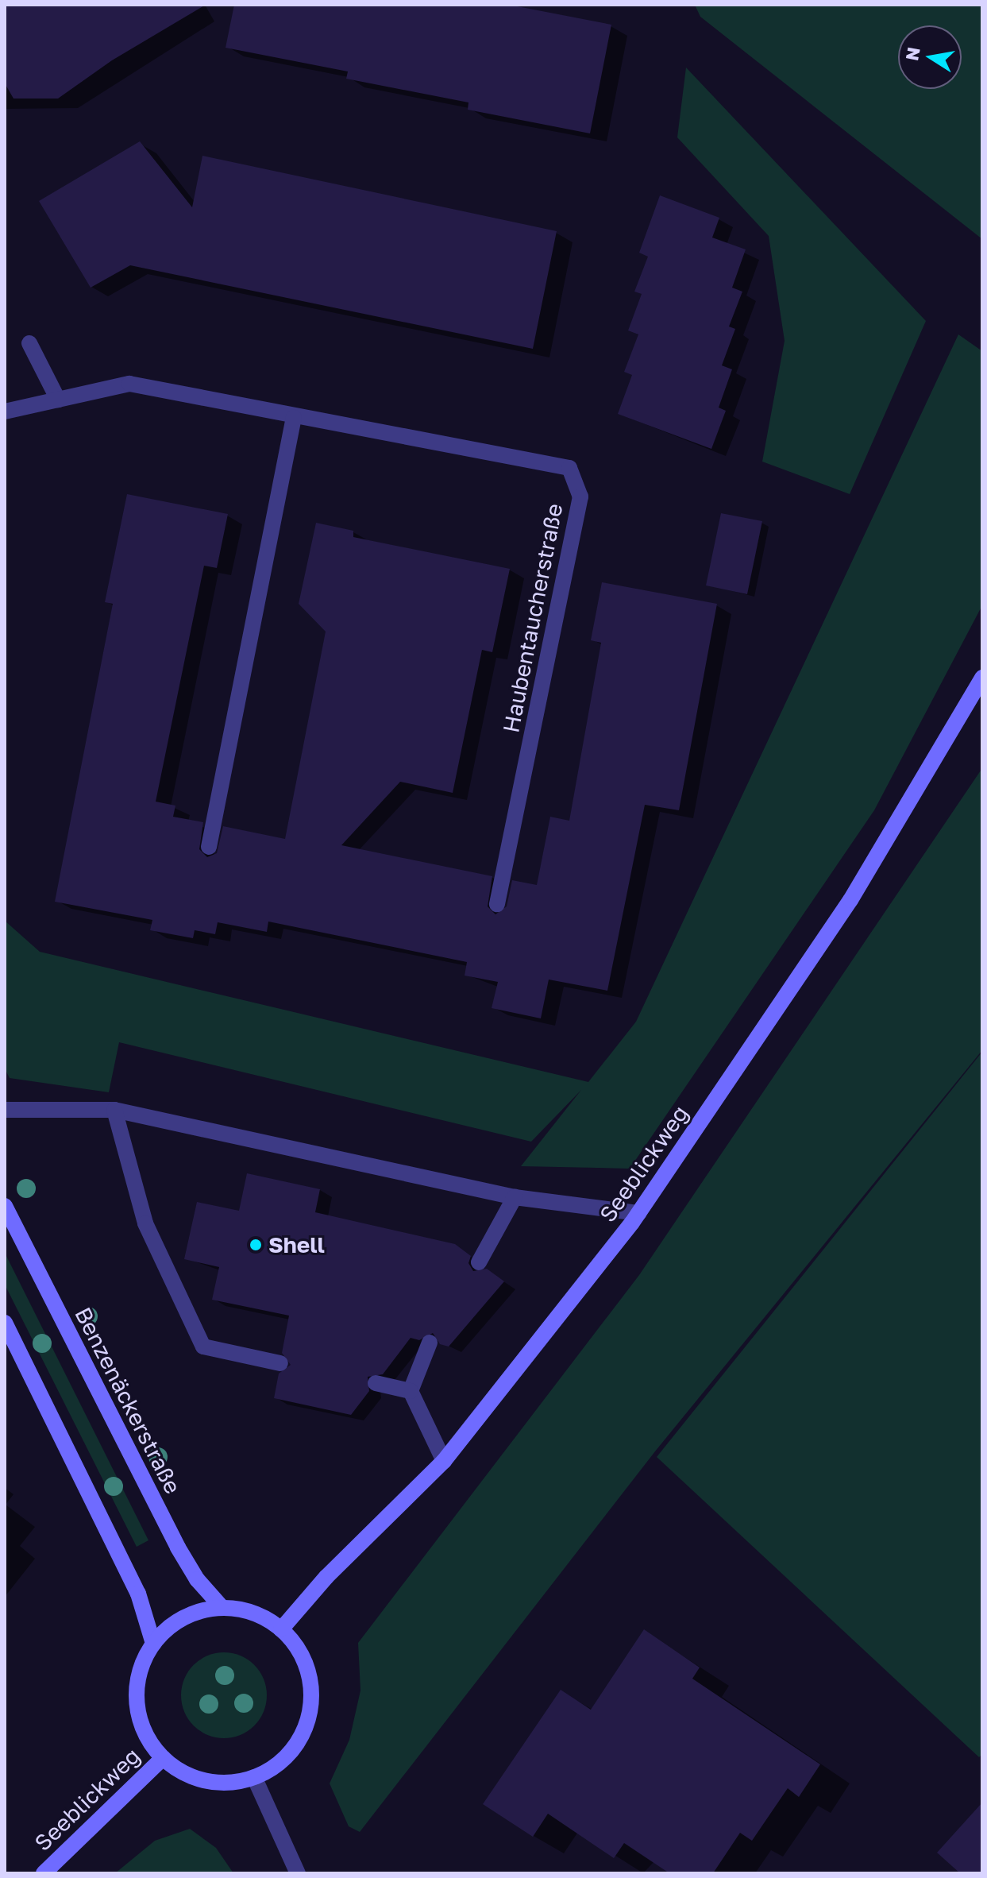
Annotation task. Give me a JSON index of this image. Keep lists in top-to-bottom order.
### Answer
{
  "streets": {
    "main road": ["Seeblickweg", "Benzenäckerstraße"],
    "street": ["Haubentaucherstraße"]
  },
  "crossings": [
    ["Seeblickweg", "Benzenäckerstraße"]
  ],
  "places": ["Shell"],
  "north": "left"
}
